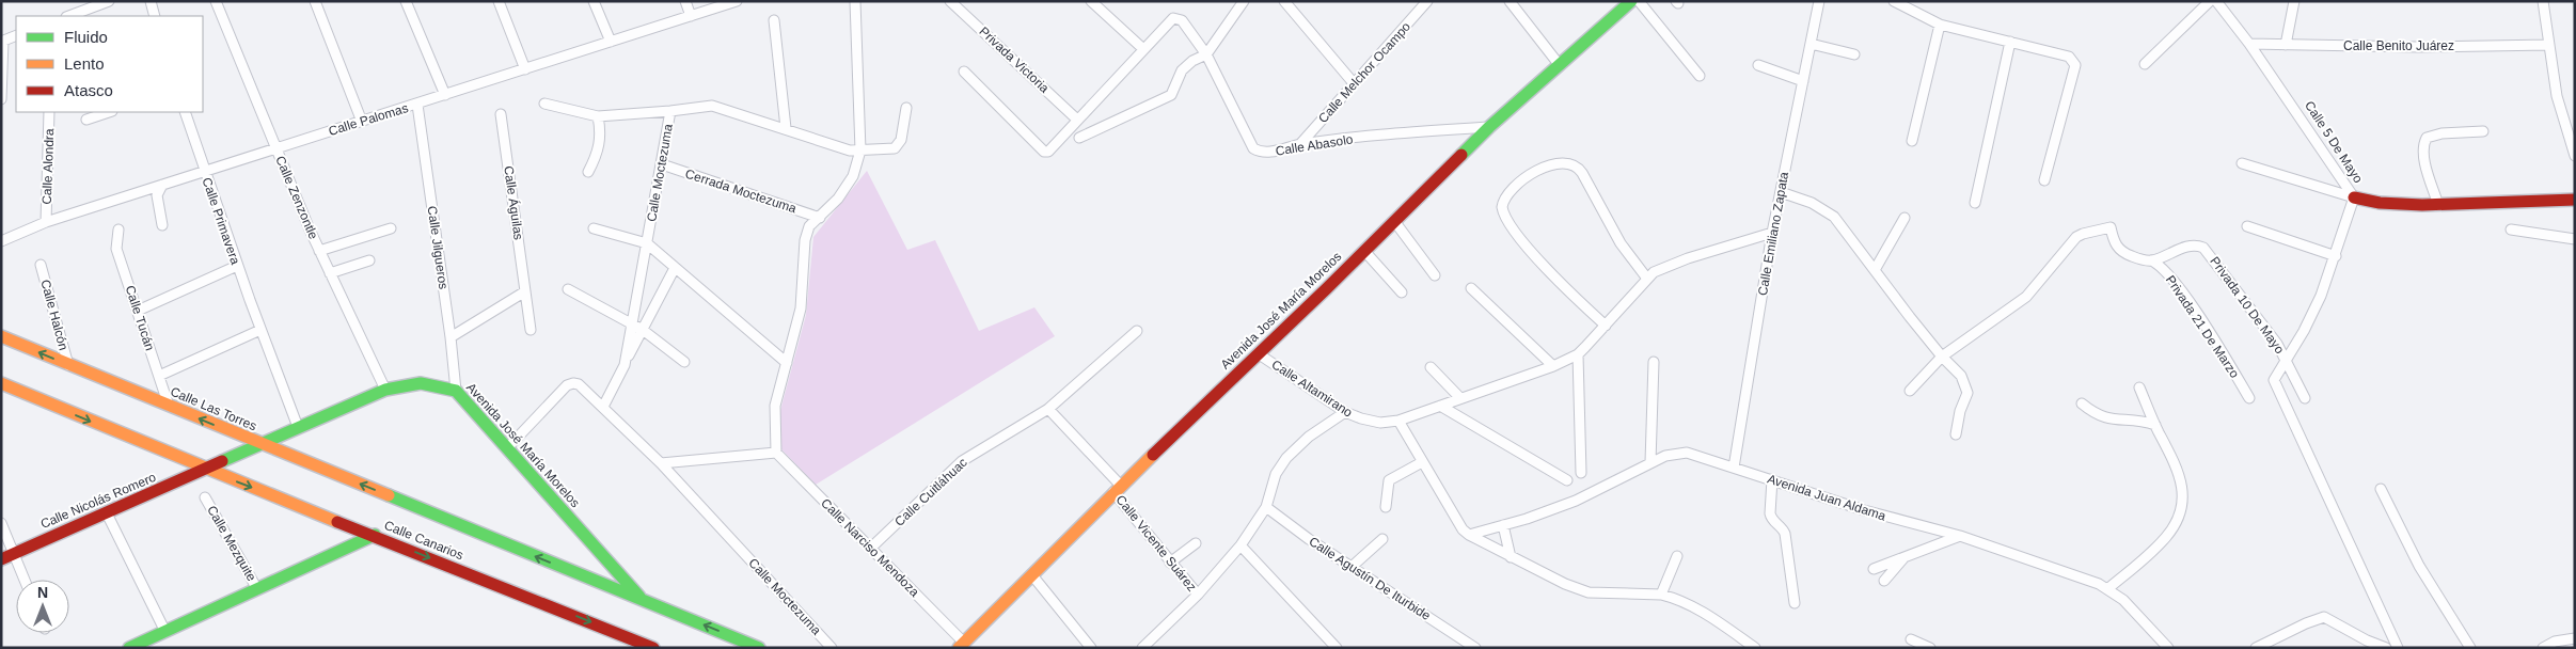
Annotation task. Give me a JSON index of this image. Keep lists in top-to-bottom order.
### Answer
{
  "streets": {
    "street": [
      "Calle Benito Juárez",
      "Privada Victoria",
      "Calle Melchor Ocampo",
      "Calle Palomas",
      "Calle 5 De Mayo",
      "Calle Abasolo",
      "Calle Alondra",
      "Calle Moctezuma",
      "Cerrada Moctezuma",
      "Calle Zenzontle",
      "Calle Águilas",
      "Calle Primavera",
      "Calle Emiliano Zapata",
      "Calle Jilgueros",
      "Privada 10 De Mayo",
      "Avenida José María Morelos",
      "Calle Halcón",
      "Calle Tucán",
      "Privada 21 De Marzo",
      "Calle Altamirano",
      "Calle Las Torres",
      "Calle Cuitláhuac",
      "Avenida Juan Aldama",
      "Calle Nicolás Romero",
      "Calle Canarios",
      "Calle Mezquite",
      "Calle Vicente Suárez",
      "Calle Narciso Mendoza",
      "Calle Agustín De Iturbide"
    ]
  },
  "crossings": [
    ["Calle Benito Juárez", "Calle 5 De Mayo"],
    ["Calle Melchor Ocampo", "Calle Abasolo"],
    ["Calle Palomas", "Calle Alondra"],
    ["Calle Palomas", "Calle Zenzontle"],
    ["Calle Palomas", "Calle Primavera"],
    ["Calle Palomas", "Calle Jilgueros"],
    ["Calle Abasolo", "Avenida José María Morelos"],
    ["Calle Moctezuma", "Cerrada Moctezuma"],
    ["Calle Moctezuma", "Avenida José María Morelos"],
    ["Calle Zenzontle", "Avenida José María Morelos"],
    ["Calle Primavera", "Avenida José María Morelos"],
    ["Calle Emiliano Zapata", "Avenida Juan Aldama"],
    ["Calle Jilgueros", "Avenida José María Morelos"],
    ["Privada 10 De Mayo", "Privada 21 De Marzo"],
    ["Avenida José María Morelos", "Calle Altamirano"],
    ["Avenida José María Morelos", "Calle Las Torres"],
    ["Avenida José María Morelos", "Calle Nicolás Romero"],
    ["Avenida José María Morelos", "Calle Canarios"],
    ["Avenida José María Morelos", "Calle Vicente Suárez"],
    ["Avenida José María Morelos", "Calle Narciso Mendoza"],
    ["Calle Halcón", "Calle Las Torres"],
    ["Calle Tucán", "Calle Las Torres"],
    ["Calle Las Torres", "Calle Canarios"],
    ["Calle Cuitláhuac", "Calle Narciso Mendoza"],
    ["Calle Canarios", "Calle Mezquite"]
  ],
  "legend": ["Fluido", "Lento", "Atasco"],
  "north": "top"
}
